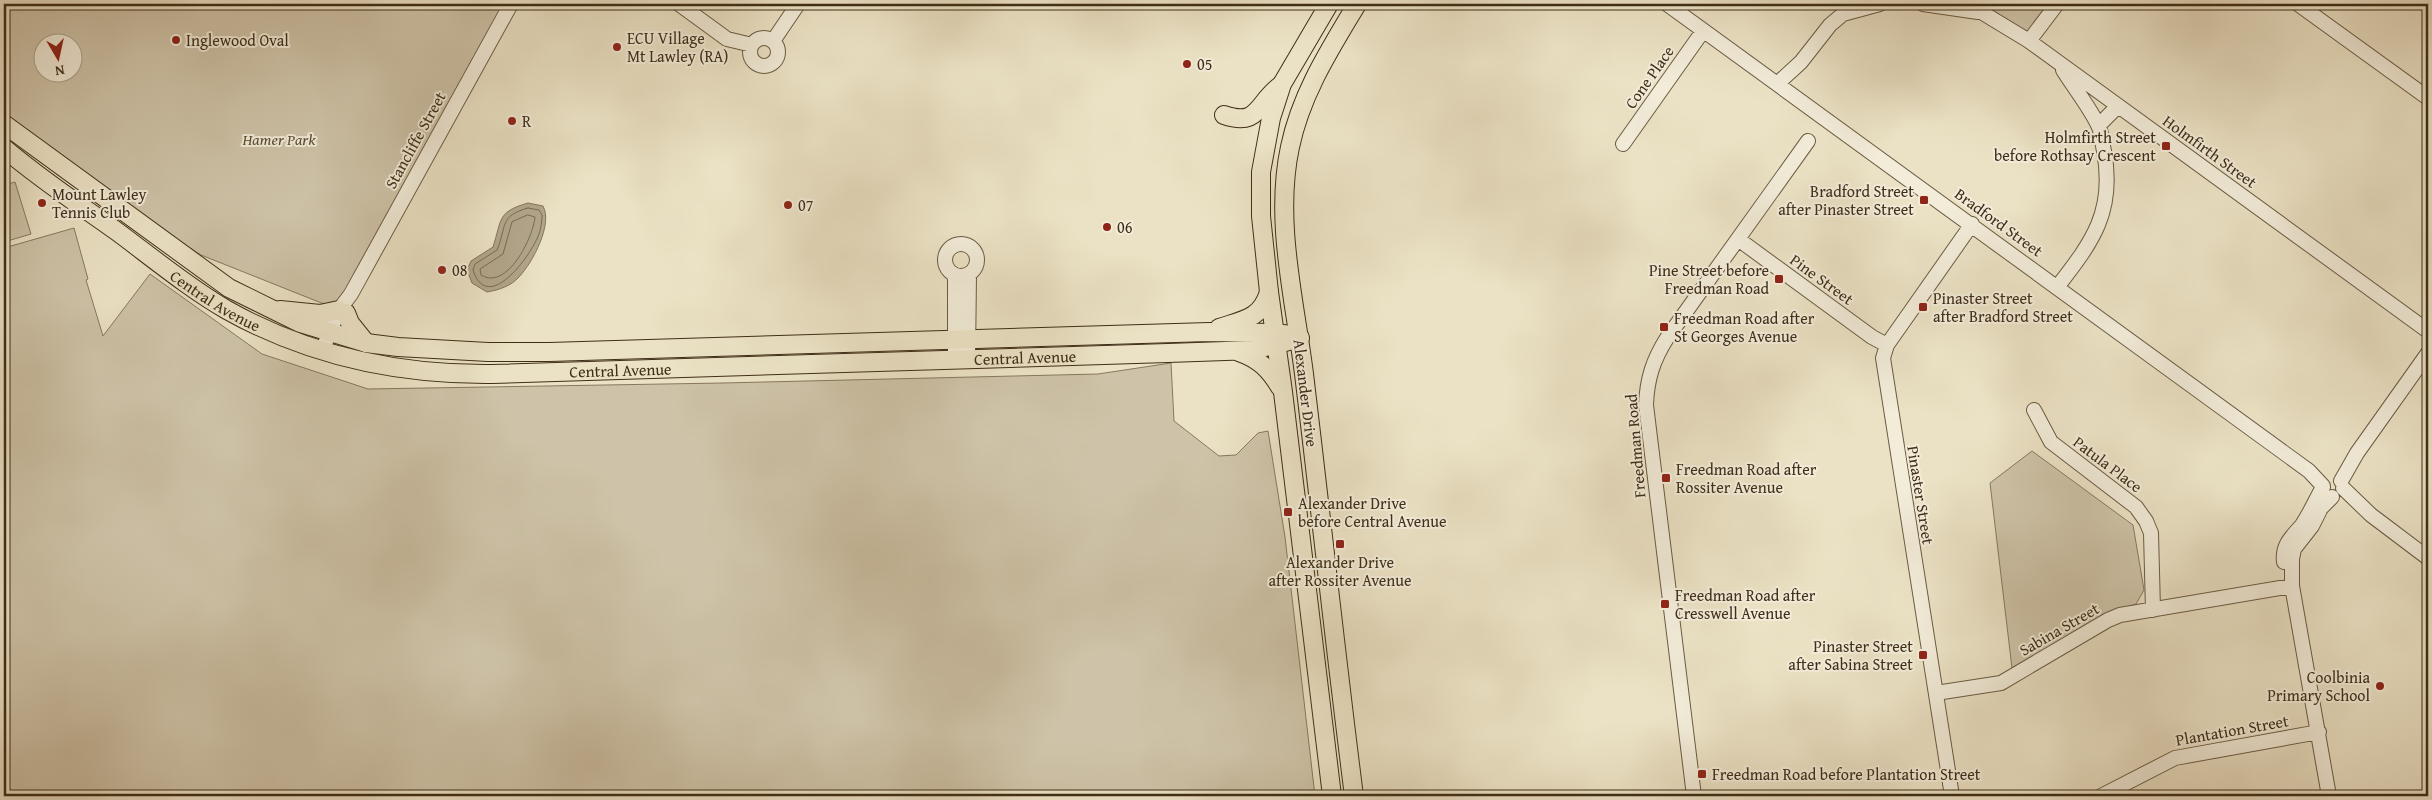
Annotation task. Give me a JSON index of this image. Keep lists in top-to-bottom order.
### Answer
{
  "streets": {
    "main road": ["Central Avenue", "Alexander Drive"],
    "street": [
      "Cone Place",
      "Stancliffe Street",
      "Holmfirth Street",
      "Bradford Street",
      "Pine Street",
      "Freedman Road",
      "Patula Place",
      "Pinaster Street",
      "Sabina Street",
      "Plantation Street"
    ]
  },
  "crossings": [
    ["Cone Place", "Bradford Street"],
    ["Stancliffe Street", "Central Avenue"],
    ["Bradford Street", "Pinaster Street"],
    ["Pine Street", "Freedman Road"],
    ["Pine Street", "Pinaster Street"],
    ["Central Avenue", "Alexander Drive"],
    ["Patula Place", "Sabina Street"],
    ["Pinaster Street", "Sabina Street"]
  ],
  "parks": ["Hamer Park"],
  "places": {
    "other": [
      "Inglewood Oval",
      "ECU Village Mt Lawley (RA)",
      "05",
      "R",
      "Mount Lawley Tennis Club",
      "07",
      "06",
      "08",
      "Coolbinia Primary School"
    ],
    "transit": [
      "Holmfirth Street before Rothsay Crescent",
      "Bradford Street after Pinaster Street",
      "Pine Street before Freedman Road",
      "Pinaster Street after Bradford Street",
      "Freedman Road after St Georges Avenue",
      "Freedman Road after Rossiter Avenue",
      "Alexander Drive before Central Avenue",
      "Alexander Drive after Rossiter Avenue",
      "Freedman Road after Cresswell Avenue",
      "Pinaster Street after Sabina Street",
      "Freedman Road before Plantation Street"
    ]
  },
  "north": "bottom"
}
